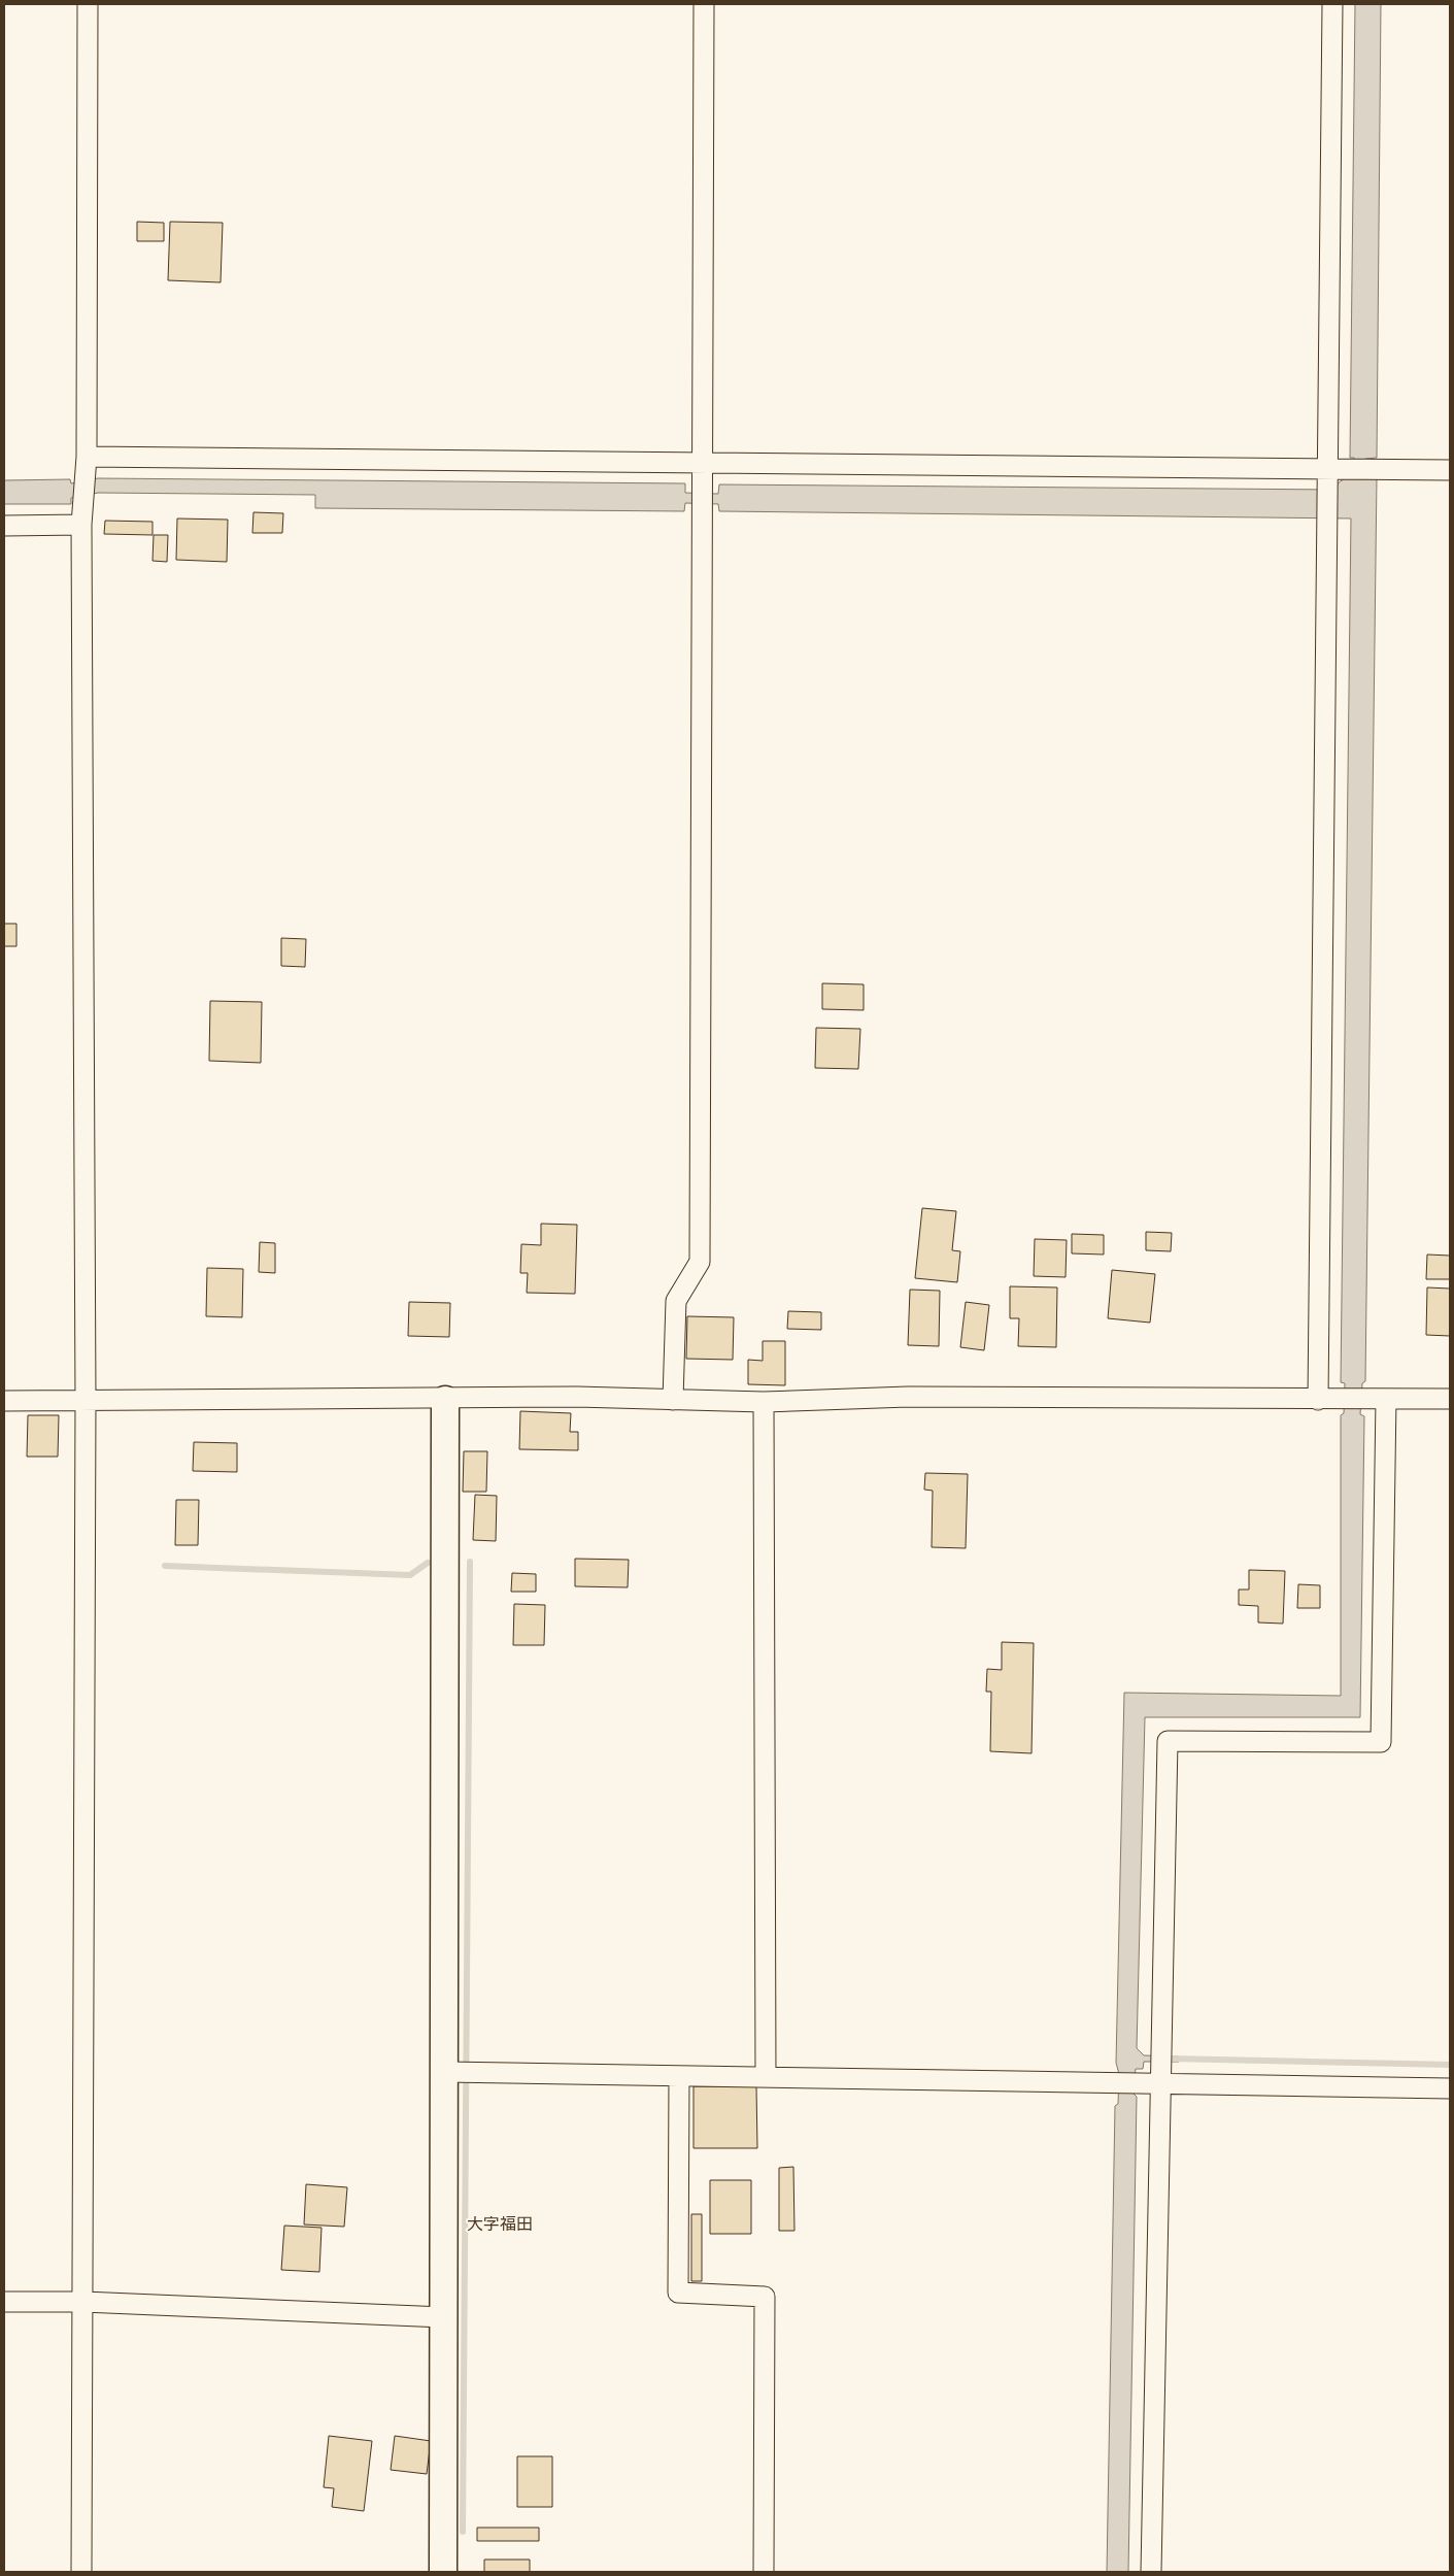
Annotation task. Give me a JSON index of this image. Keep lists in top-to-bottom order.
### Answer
{
  "districts": ["大字福田"]
}
